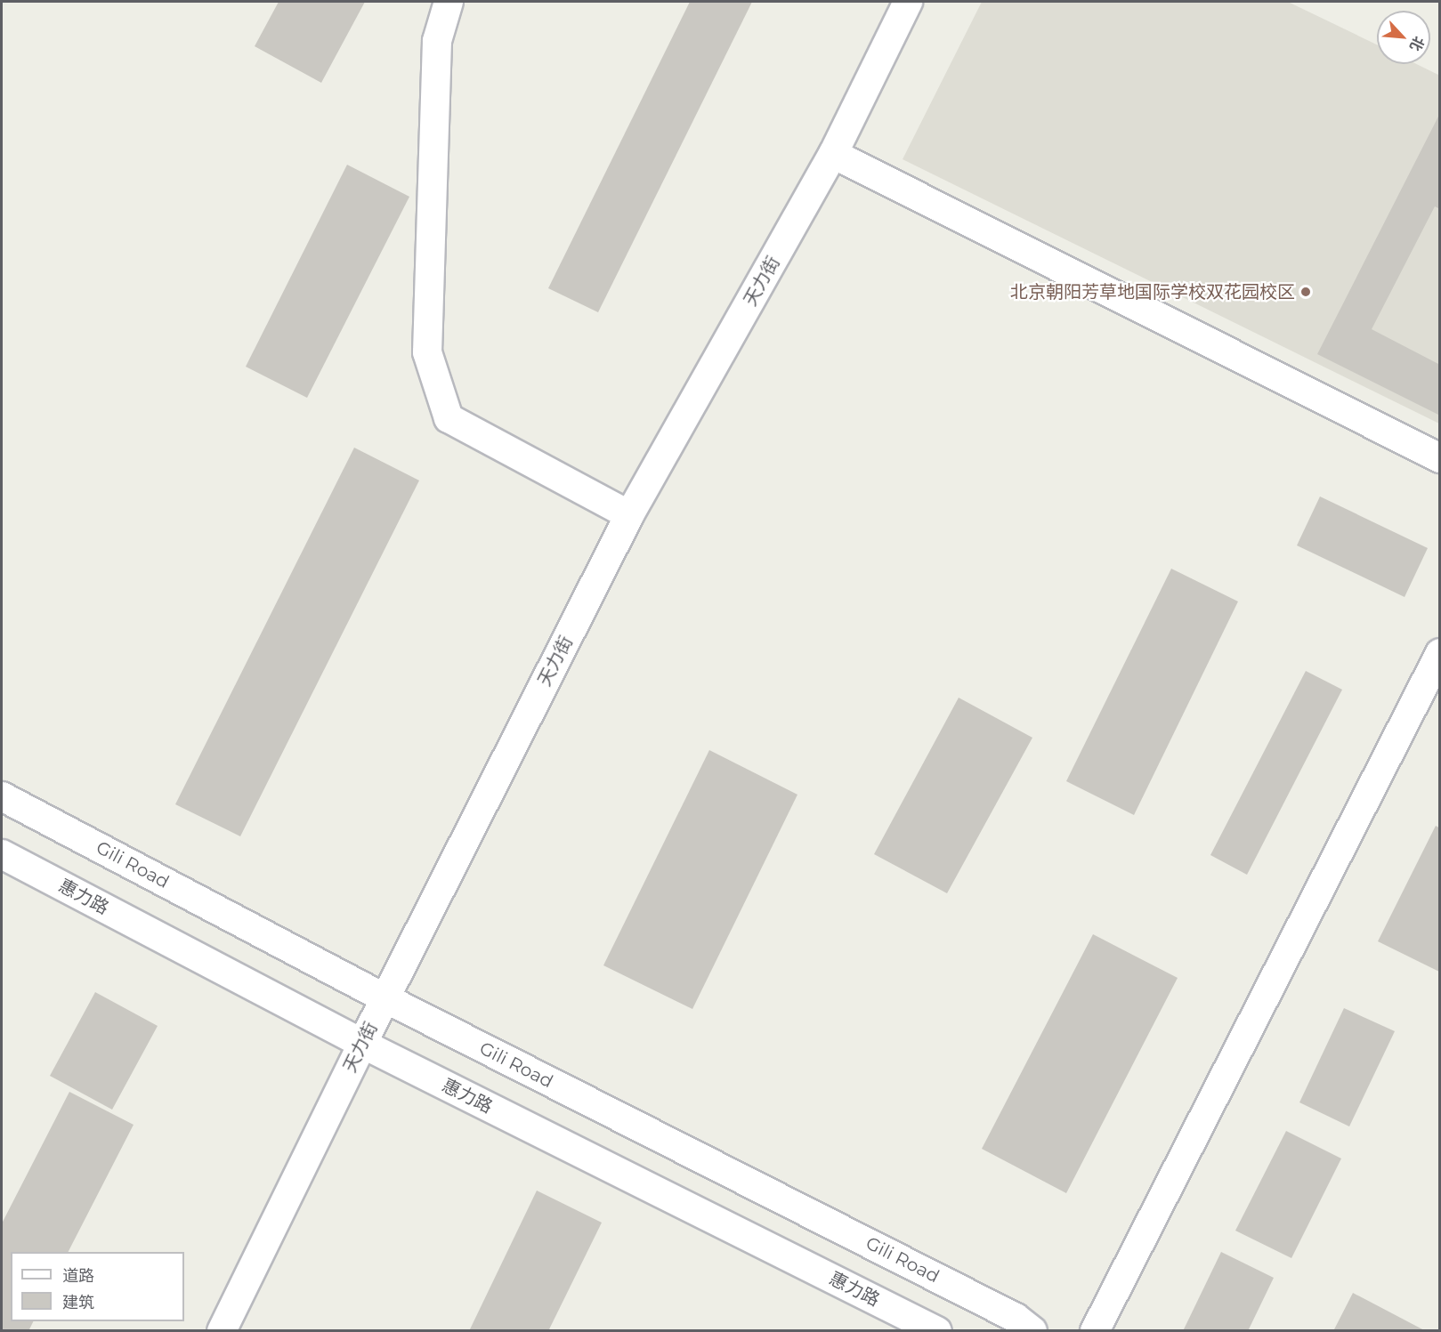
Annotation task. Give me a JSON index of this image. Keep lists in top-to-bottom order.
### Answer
{
  "streets": {
    "street": ["天力街", "Gili Road", "惠力路"]
  },
  "crossings": [
    ["天力街", "Gili Road"],
    ["天力街", "惠力路"]
  ],
  "places": ["北京朝阳芳草地国际学校双花园校区"],
  "legend": ["道路", "建筑"],
  "north": "bottom right"
}
